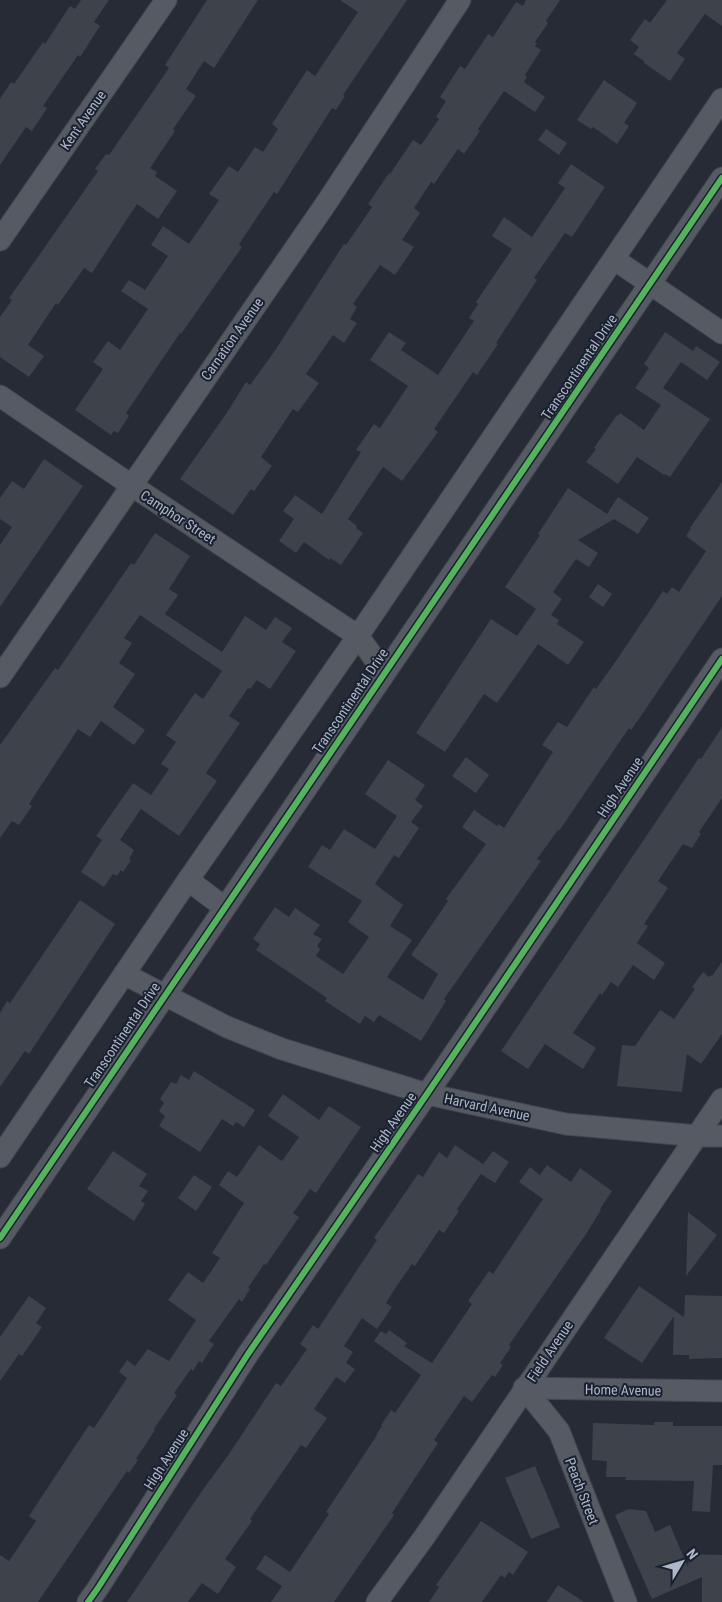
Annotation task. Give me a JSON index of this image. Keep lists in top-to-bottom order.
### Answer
{
  "streets": {
    "street": [
      "Kent Avenue",
      "Carnation Avenue",
      "Transcontinental Drive",
      "Camphor Street",
      "High Avenue",
      "Harvard Avenue",
      "Field Avenue",
      "Home Avenue",
      "Peach Street"
    ]
  },
  "crossings": [
    ["Carnation Avenue", "Camphor Street"],
    ["Transcontinental Drive", "Harvard Avenue"],
    ["High Avenue", "Harvard Avenue"],
    ["Harvard Avenue", "Field Avenue"],
    ["Field Avenue", "Home Avenue"],
    ["Field Avenue", "Peach Street"],
    ["Home Avenue", "Peach Street"]
  ],
  "north": "top right"
}
